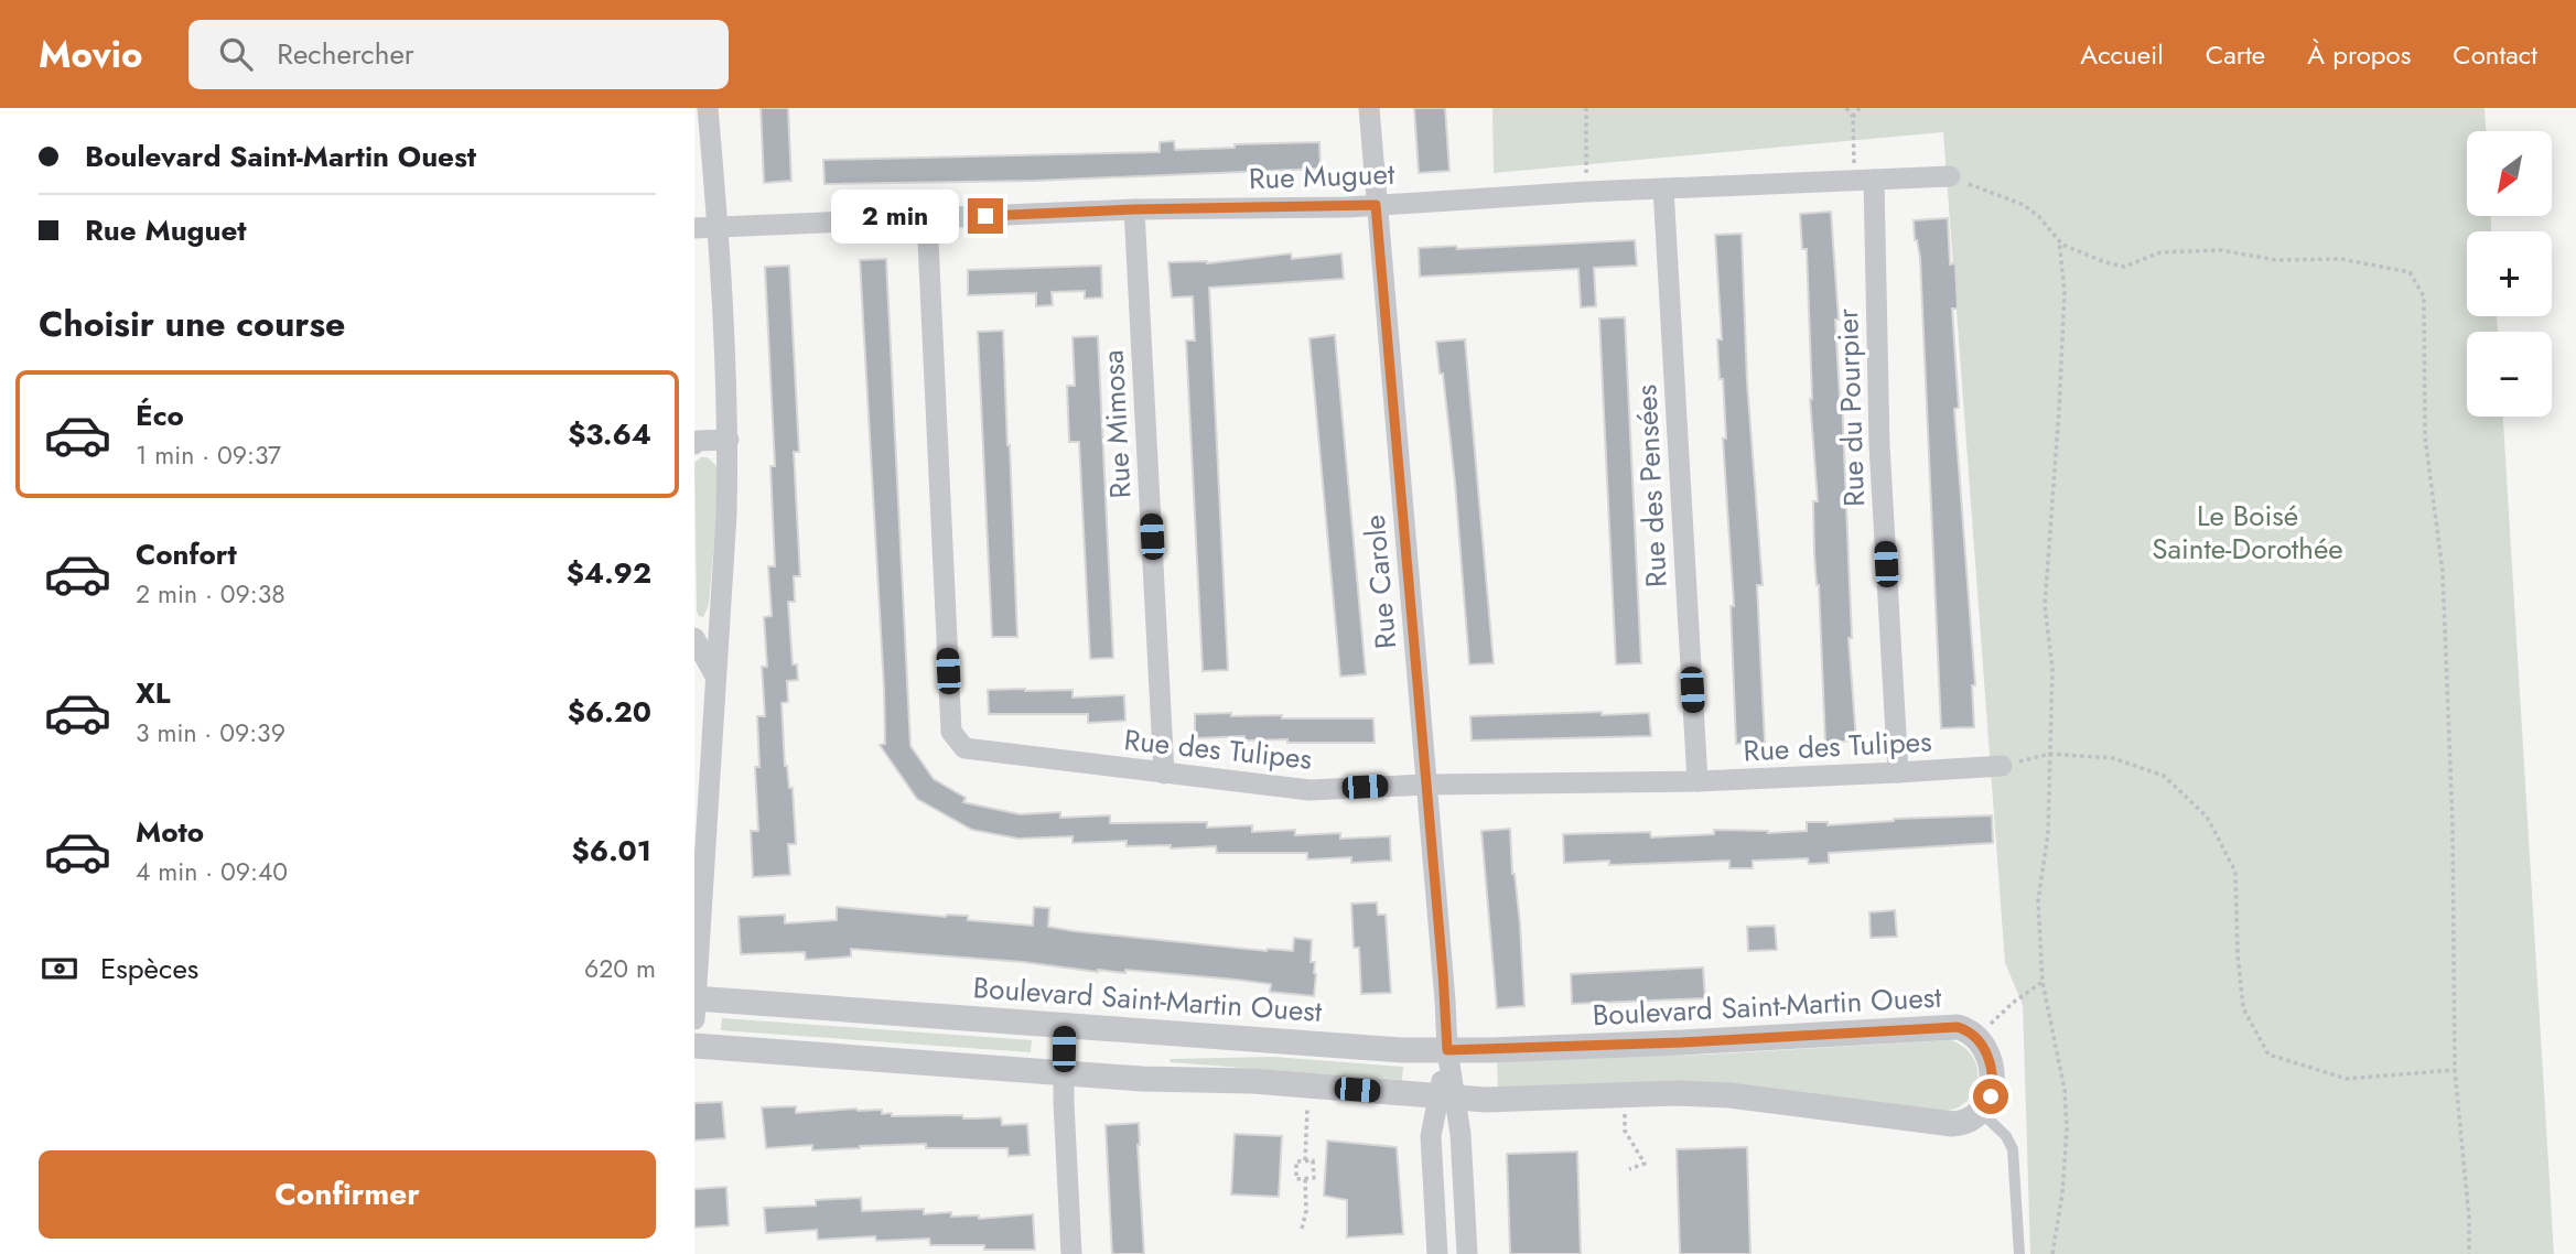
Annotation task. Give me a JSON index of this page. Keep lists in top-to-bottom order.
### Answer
{
  "streets": {
    "street": [
      "Rue Muguet",
      "Rue du Pourpier",
      "Rue Mimosa",
      "Rue des Pensées",
      "Rue Carole",
      "Rue des Tulipes",
      "Boulevard Saint-Martin Ouest"
    ]
  },
  "crossings": [
    ["Rue Muguet", "Rue du Pourpier"],
    ["Rue Muguet", "Rue Mimosa"],
    ["Rue Muguet", "Rue des Pensées"],
    ["Rue Muguet", "Rue Carole"],
    ["Rue Muguet", "Rue des Tulipes"],
    ["Rue du Pourpier", "Rue des Tulipes"],
    ["Rue Mimosa", "Rue des Tulipes"],
    ["Rue des Pensées", "Rue des Tulipes"],
    ["Rue Carole", "Rue des Tulipes"],
    ["Rue Carole", "Boulevard Saint-Martin Ouest"]
  ],
  "parks": ["Le Boisé Sainte-Dorothée"],
  "north": "bottom left",
  "page": {
    "header": "Movio",
    "search": "Rechercher",
    "nav": [
      "Accueil",
      "Carte",
      "À propos",
      "Contact"
    ],
    "banner": ["Boulevard Saint-Martin Ouest", "Rue Muguet"],
    "map_buttons": ["+", "−"],
    "bubble": "2 min",
    "heading": "Choisir une course",
    "list": [
      {
        "name": "Éco",
        "note": "1 min · 09:37",
        "value": "$3.64"
      },
      {
        "name": "Confort",
        "note": "2 min · 09:38",
        "value": "$4.92"
      },
      {
        "name": "XL",
        "note": "3 min · 09:39",
        "value": "$6.20"
      },
      {
        "name": "Moto",
        "note": "4 min · 09:40",
        "value": "$6.01"
      }
    ],
    "pay": ["Espèces", "620 m"],
    "buttons": "Confirmer"
  }
}
